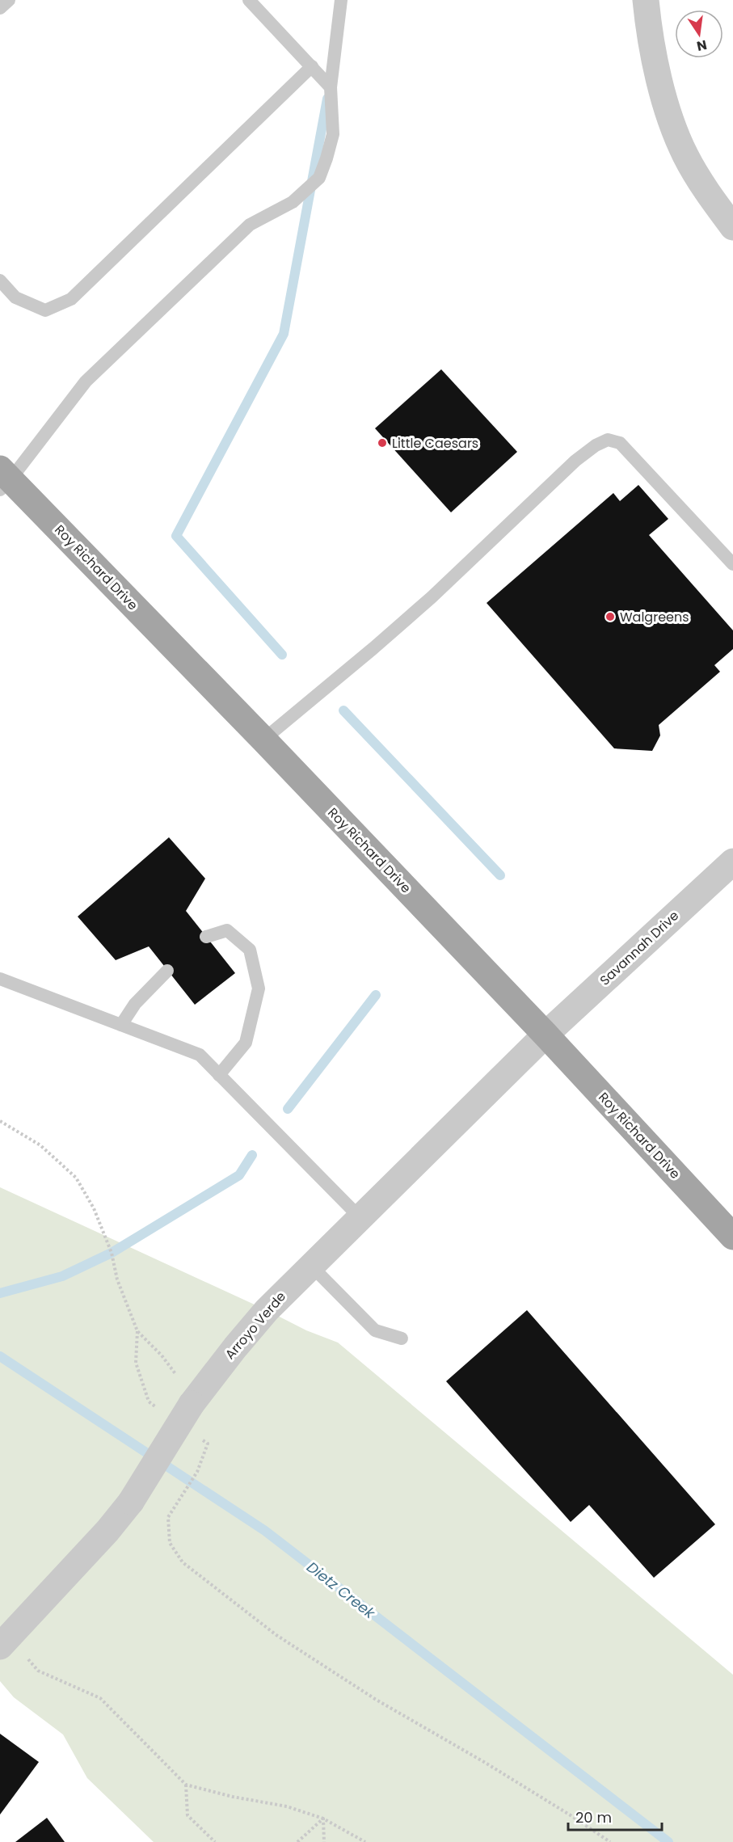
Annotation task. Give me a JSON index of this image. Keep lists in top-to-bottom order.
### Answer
{
  "streets": {
    "main road": ["Roy Richard Drive"],
    "street": ["Savannah Drive", "Arroyo Verde"]
  },
  "crossings": [
    ["Roy Richard Drive", "Savannah Drive"],
    ["Roy Richard Drive", "Arroyo Verde"],
    ["Savannah Drive", "Arroyo Verde"]
  ],
  "water": ["Dietz Creek"],
  "places": ["Little Caesars", "Walgreens"],
  "scale_bar": "20 m",
  "north": "bottom"
}
